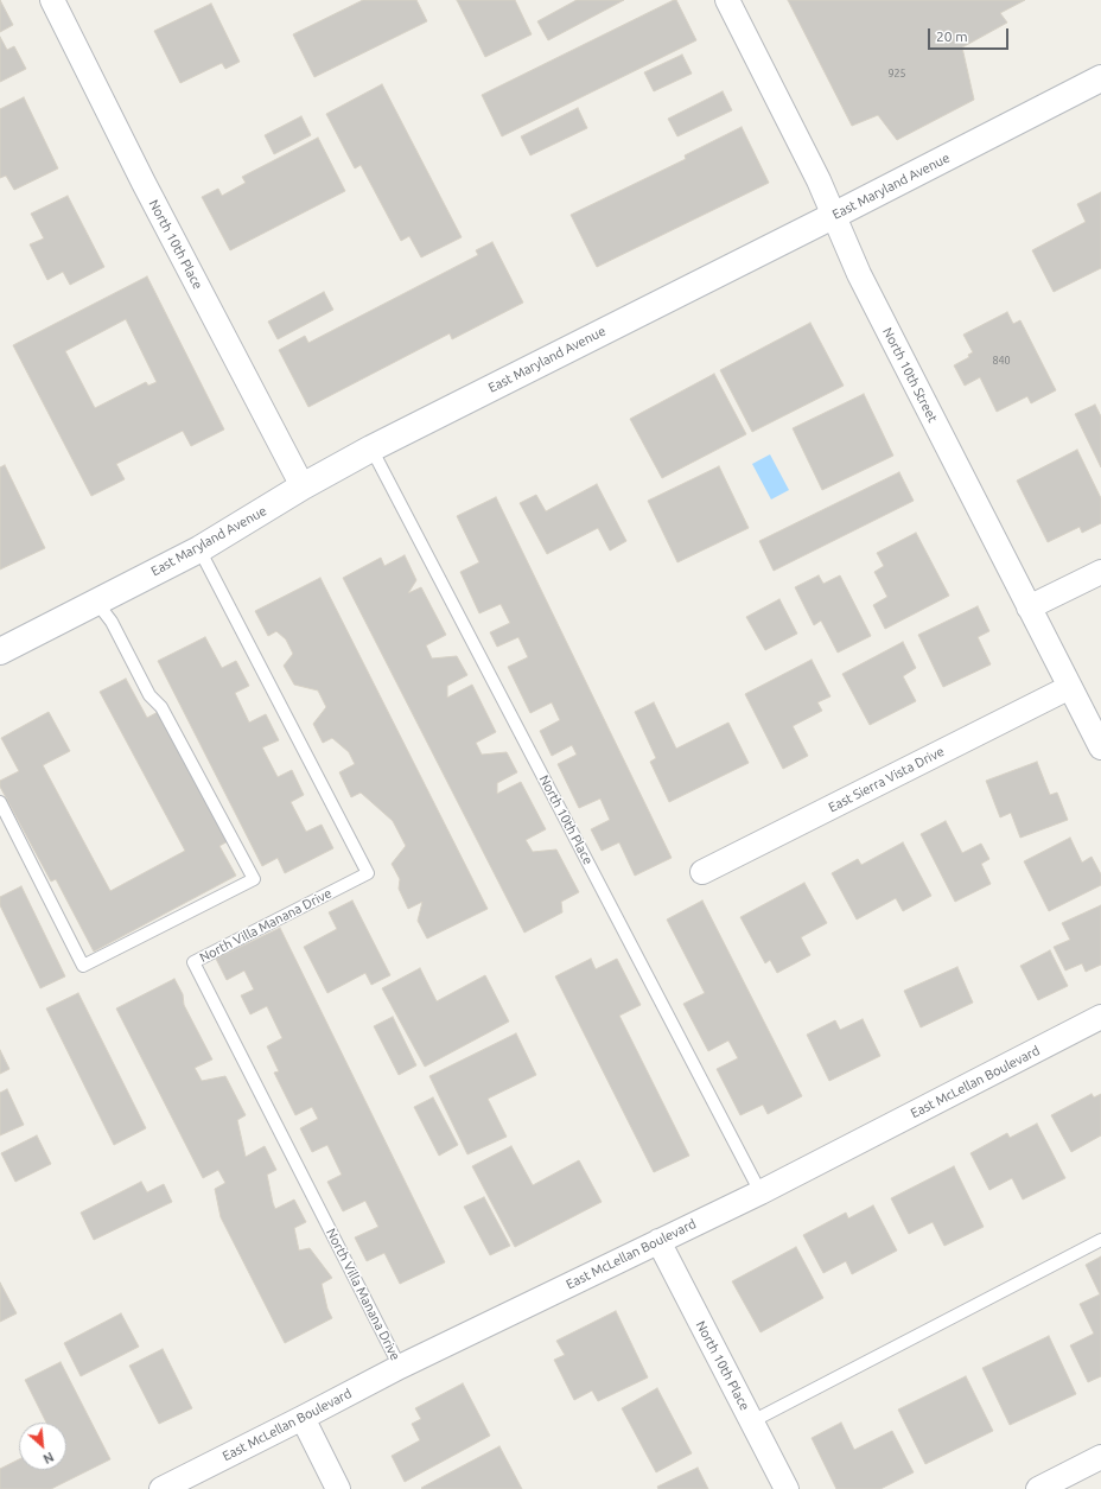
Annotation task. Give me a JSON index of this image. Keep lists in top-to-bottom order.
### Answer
{
  "streets": {
    "street": [
      "East Maryland Avenue",
      "North 10th Place",
      "North 10th Street",
      "East Sierra Vista Drive",
      "East McLellan Boulevard"
    ],
    "lane": ["North Villa Manana Drive"]
  },
  "crossings": [
    ["East Maryland Avenue", "North 10th Place"],
    ["East Maryland Avenue", "North 10th Street"],
    ["East Maryland Avenue", "North Villa Manana Drive"],
    ["North 10th Place", "East McLellan Boulevard"],
    ["North 10th Street", "East Sierra Vista Drive"],
    ["North Villa Manana Drive", "East McLellan Boulevard"]
  ],
  "house_numbers": ["925", "840"],
  "scale_bar": "20 m",
  "north": "bottom right"
}
